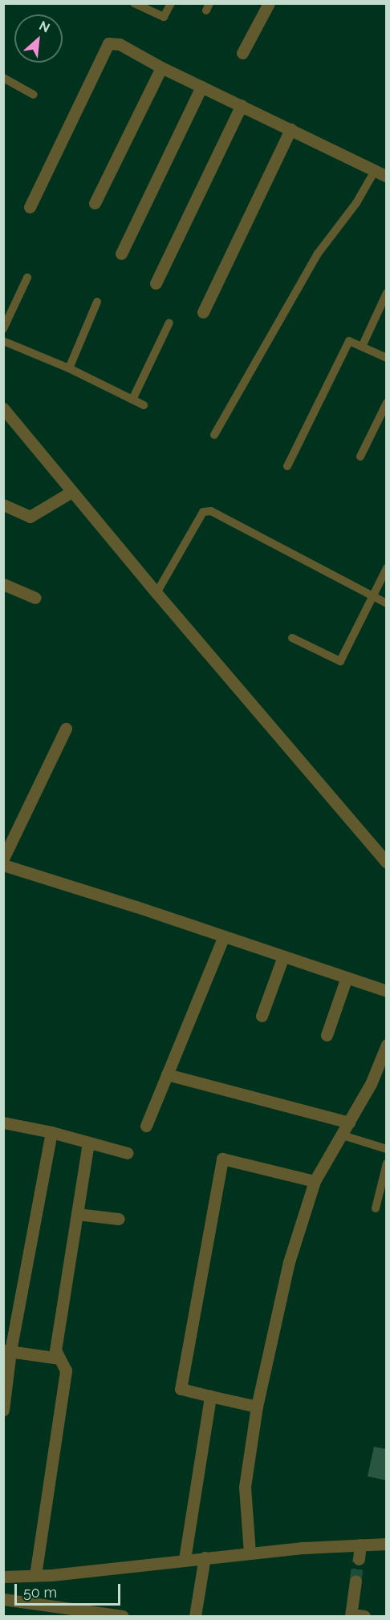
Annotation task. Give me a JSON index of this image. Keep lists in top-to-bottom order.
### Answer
{
  "scale_bar": "50 m",
  "north": "top right"
}
